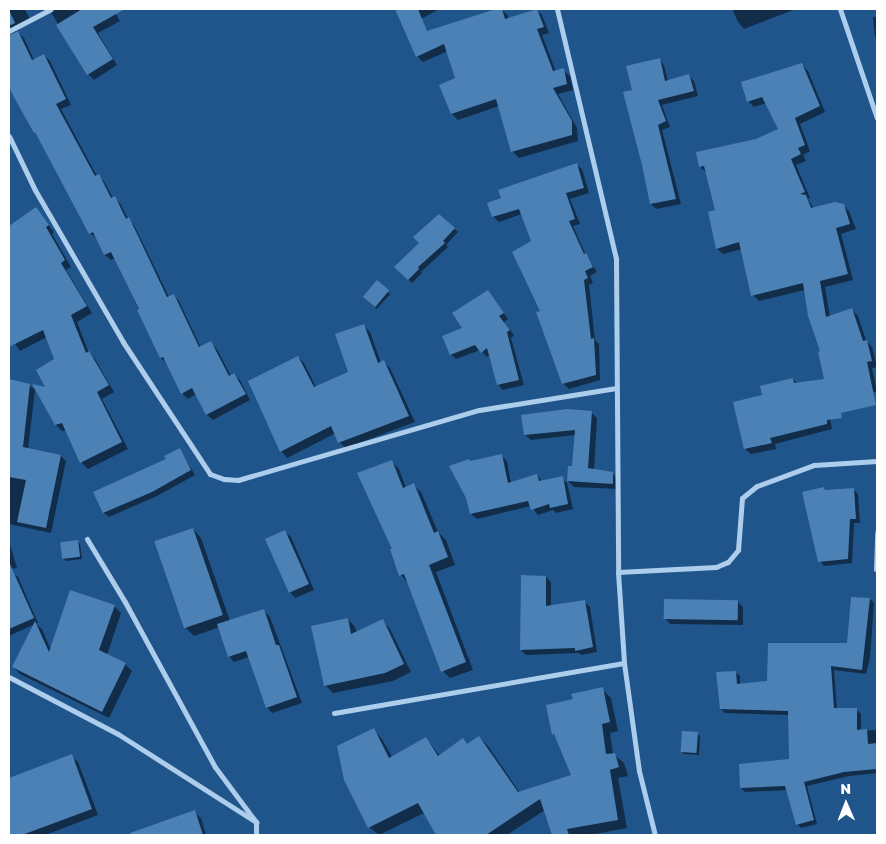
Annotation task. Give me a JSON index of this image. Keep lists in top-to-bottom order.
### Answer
{
  "north": "top"
}
